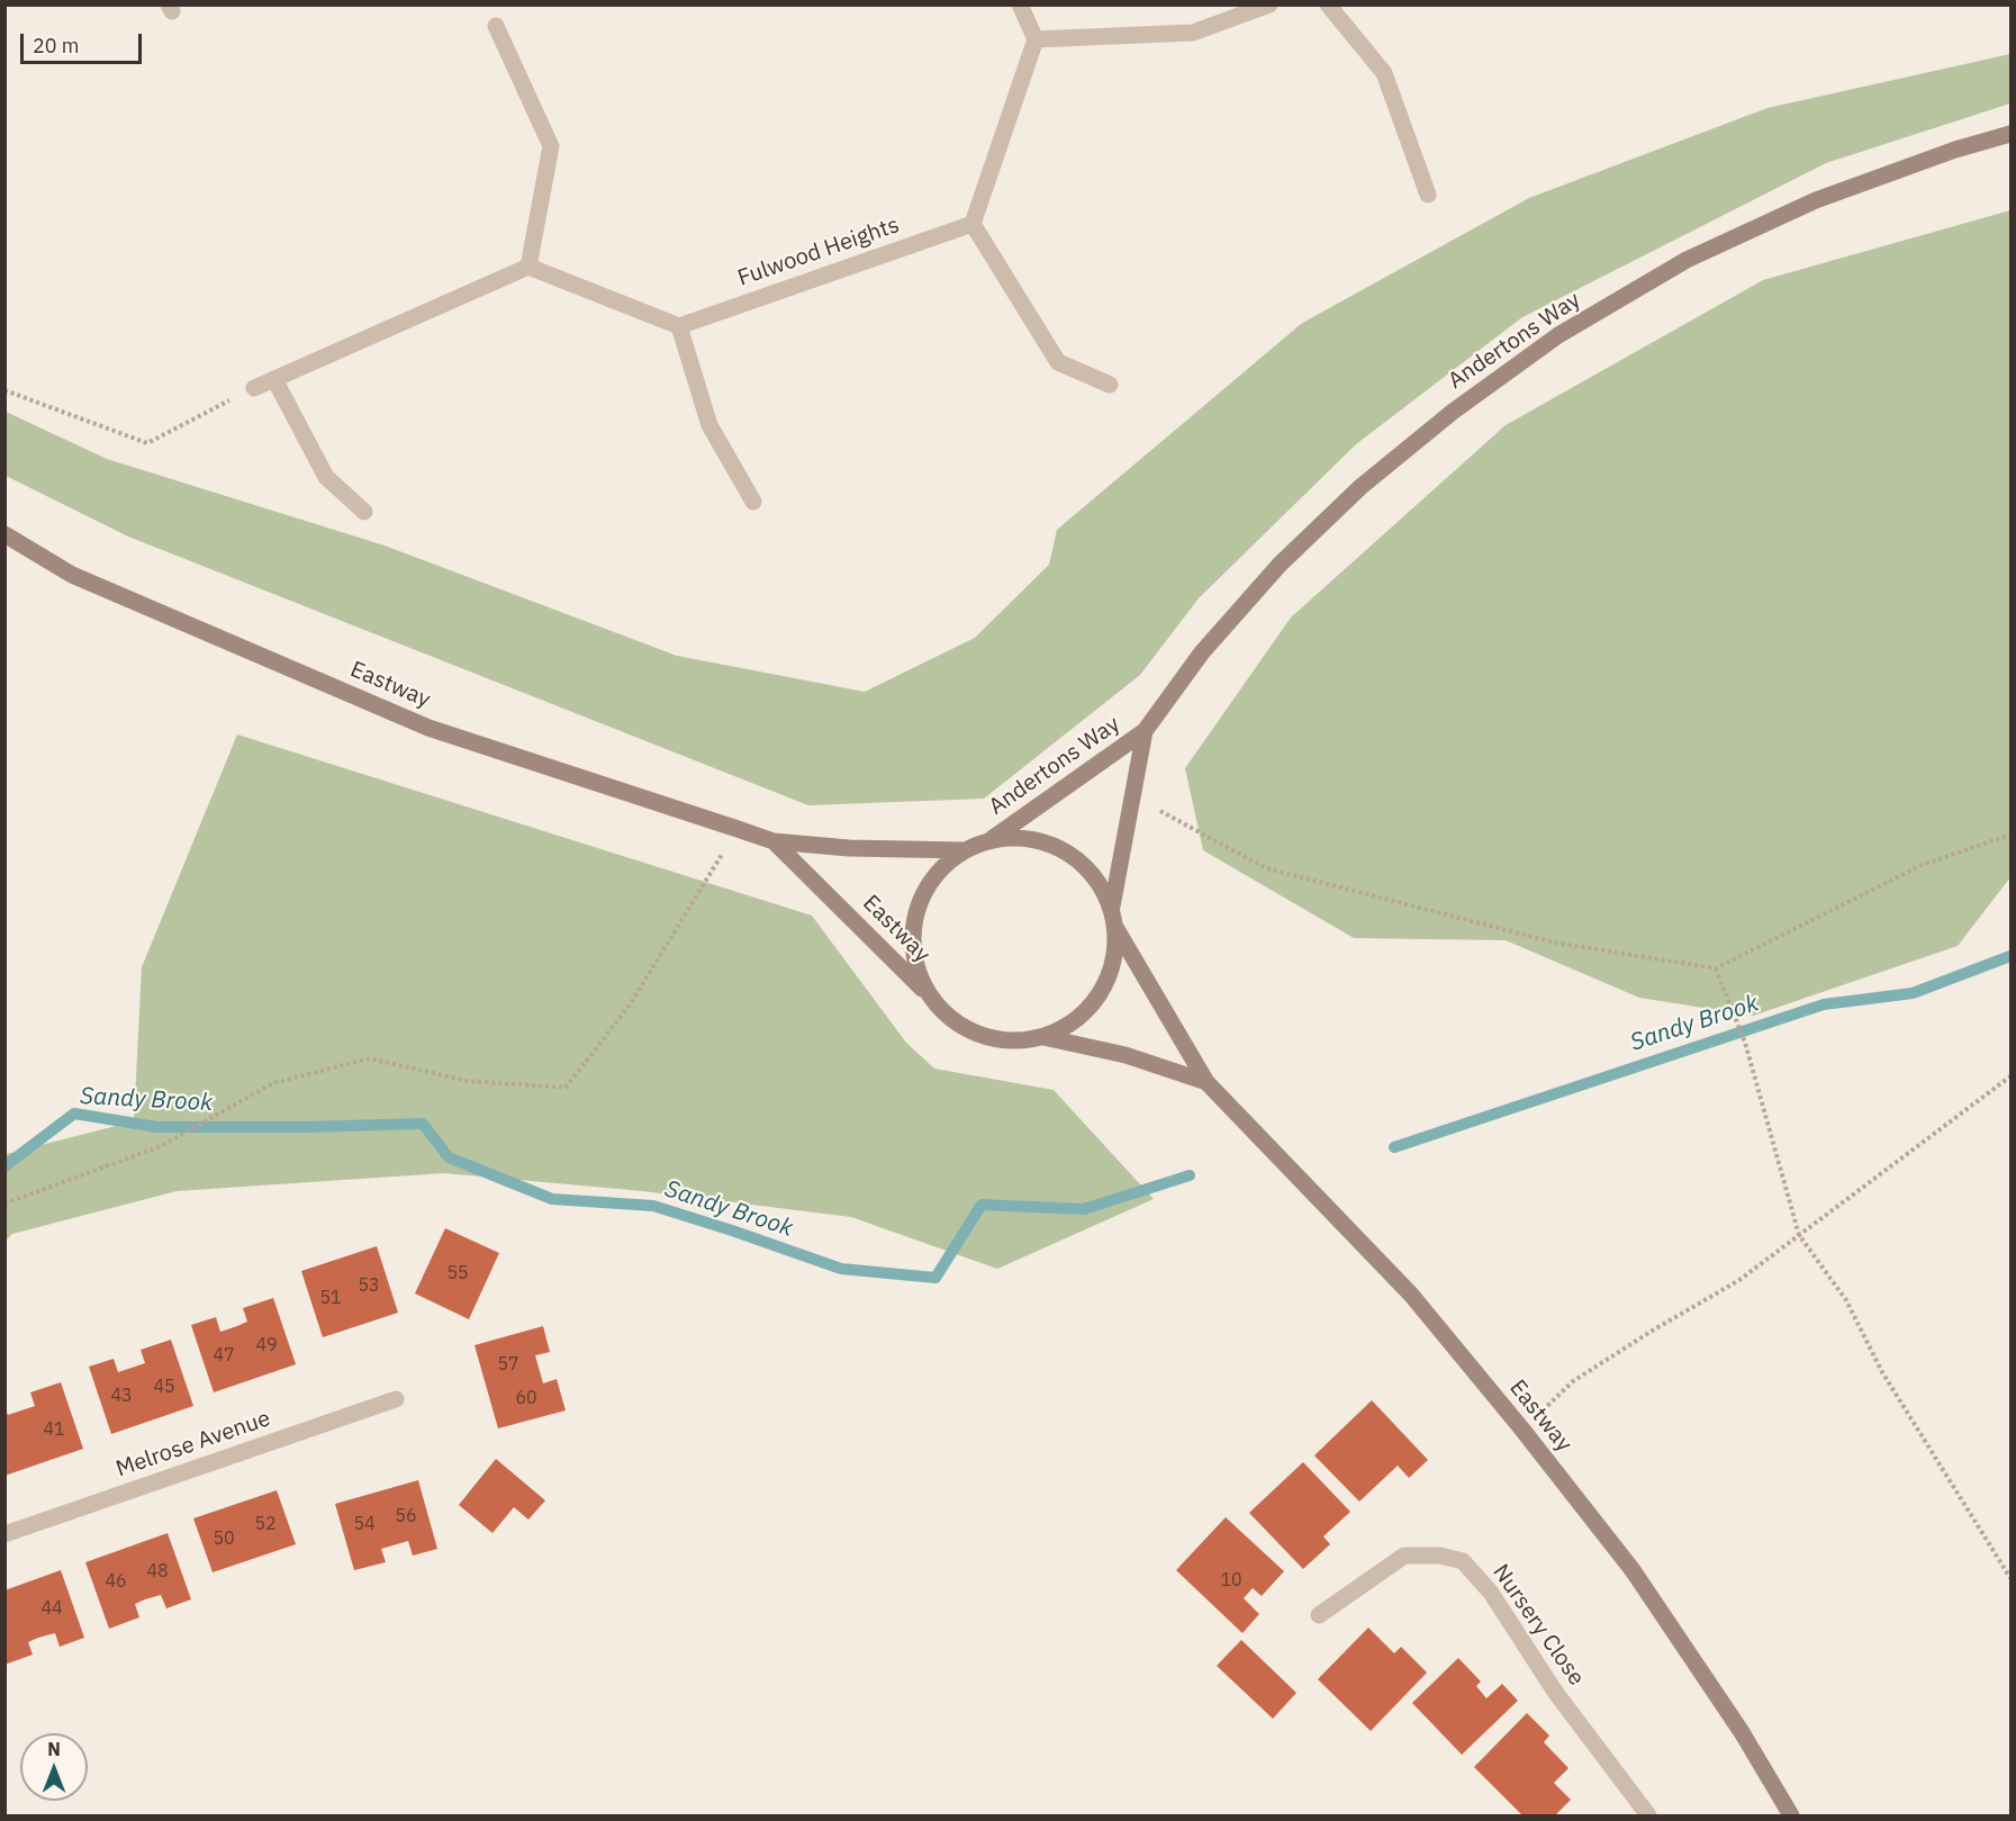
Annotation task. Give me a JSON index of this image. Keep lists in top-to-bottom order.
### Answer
{
  "streets": {
    "main road": ["Andertons Way", "Eastway"],
    "street": ["Fulwood Heights", "Melrose Avenue", "Nursery Close"]
  },
  "crossings": [
    ["Andertons Way", "Eastway"]
  ],
  "water": ["Sandy Brook"],
  "house_numbers": [
    "55",
    "53",
    "51",
    "49",
    "47",
    "57",
    "45",
    "43",
    "60",
    "41",
    "56",
    "52",
    "54",
    "50",
    "48",
    "10",
    "46",
    "44"
  ],
  "scale_bar": "20 m",
  "north": "top"
}
